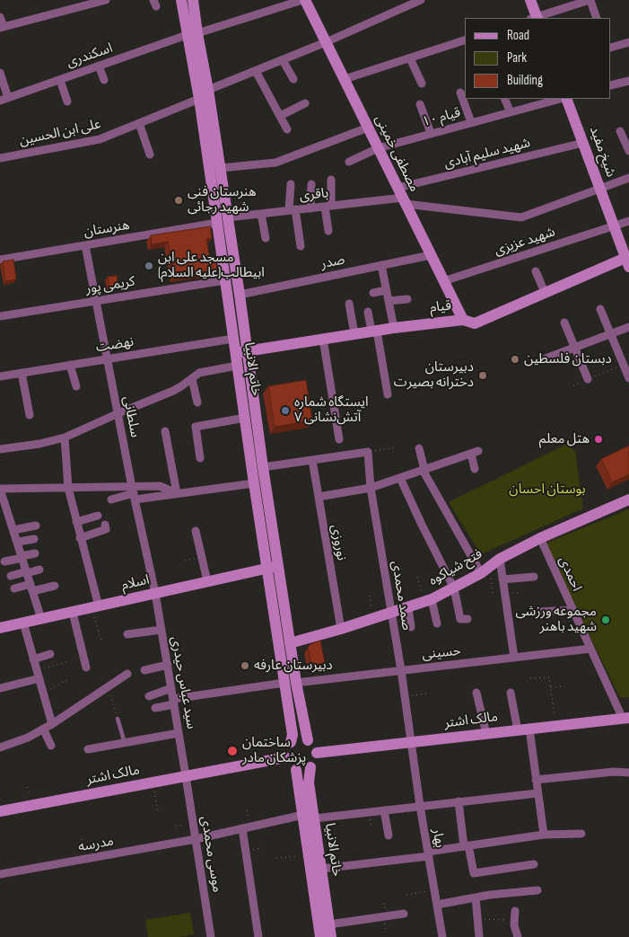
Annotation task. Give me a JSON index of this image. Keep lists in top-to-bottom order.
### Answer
{
  "streets": {
    "street": [
      "اسکندری",
      "قیام ۱۰",
      "علی ابن الحسین",
      "شیخ مفید",
      "مصطفی خمینی",
      "شهید سلیم آبادی",
      "باقری",
      "هنرستان",
      "شهید عزیزی",
      "صدر",
      "کریمی پور",
      "قیام",
      "نهضت",
      "خاتم الانبیا",
      "سلطانی",
      "نوروزی",
      "فتح شیاکوه",
      "احمدی",
      "اسلام",
      "صمد محمدی",
      "حسینی",
      "سید عباس حیدری",
      "مالک اشتر",
      "بهار",
      "مدرسه",
      "موسی محمدی"
    ]
  },
  "crossings": [
    ["اسکندری", "مصطفی خمینی"],
    ["اسکندری", "خاتم الانبیا"],
    ["قیام ۱۰", "مصطفی خمینی"],
    ["علی ابن الحسین", "خاتم الانبیا"],
    ["شیخ مفید", "شهید سلیم آبادی"],
    ["شیخ مفید", "شهید عزیزی"],
    ["شیخ مفید", "قیام"],
    ["مصطفی خمینی", "شهید سلیم آبادی"],
    ["مصطفی خمینی", "باقری"],
    ["مصطفی خمینی", "شهید عزیزی"],
    ["مصطفی خمینی", "صدر"],
    ["مصطفی خمینی", "قیام"],
    ["شهید سلیم آبادی", "باقری"],
    ["باقری", "خاتم الانبیا"],
    ["هنرستان", "خاتم الانبیا"],
    ["هنرستان", "سلطانی"],
    ["صدر", "خاتم الانبیا"],
    ["کریمی پور", "خاتم الانبیا"],
    ["کریمی پور", "سلطانی"],
    ["قیام", "خاتم الانبیا"],
    ["نهضت", "خاتم الانبیا"],
    ["نهضت", "سلطانی"],
    ["خاتم الانبیا", "فتح شیاکوه"],
    ["خاتم الانبیا", "اسلام"],
    ["خاتم الانبیا", "حسینی"],
    ["خاتم الانبیا", "مالک اشتر"],
    ["خاتم الانبیا", "مدرسه"],
    ["سلطانی", "اسلام"],
    ["سلطانی", "سید عباس حیدری"],
    ["نوروزی", "فتح شیاکوه"],
    ["فتح شیاکوه", "احمدی"],
    ["فتح شیاکوه", "صمد محمدی"],
    ["احمدی", "حسینی"],
    ["احمدی", "مالک اشتر"],
    ["اسلام", "سید عباس حیدری"],
    ["صمد محمدی", "حسینی"],
    ["صمد محمدی", "مالک اشتر"],
    ["صمد محمدی", "بهار"],
    ["حسینی", "سید عباس حیدری"],
    ["سید عباس حیدری", "مالک اشتر"],
    ["سید عباس حیدری", "موسی محمدی"],
    ["مالک اشتر", "بهار"],
    ["مالک اشتر", "موسی محمدی"],
    ["مدرسه", "موسی محمدی"]
  ],
  "parks": ["بوستان احسان"],
  "places": [
    "هنرستان فنی شهید رجائی",
    "مسجد علی ابن ابیطالب(علیه السلام)",
    "دبستان فلسطین",
    "دبیرستان دخترانه بصیرت",
    "ایستگاه شماره ۷ آتش‌نشانی",
    "هتل معلم",
    "مجموعه ورزشی شهید باهنر",
    "دبیرستان عارفه",
    "ساختمان پزشکان مادر"
  ],
  "legend": ["Road", "Park", "Building"]
}
